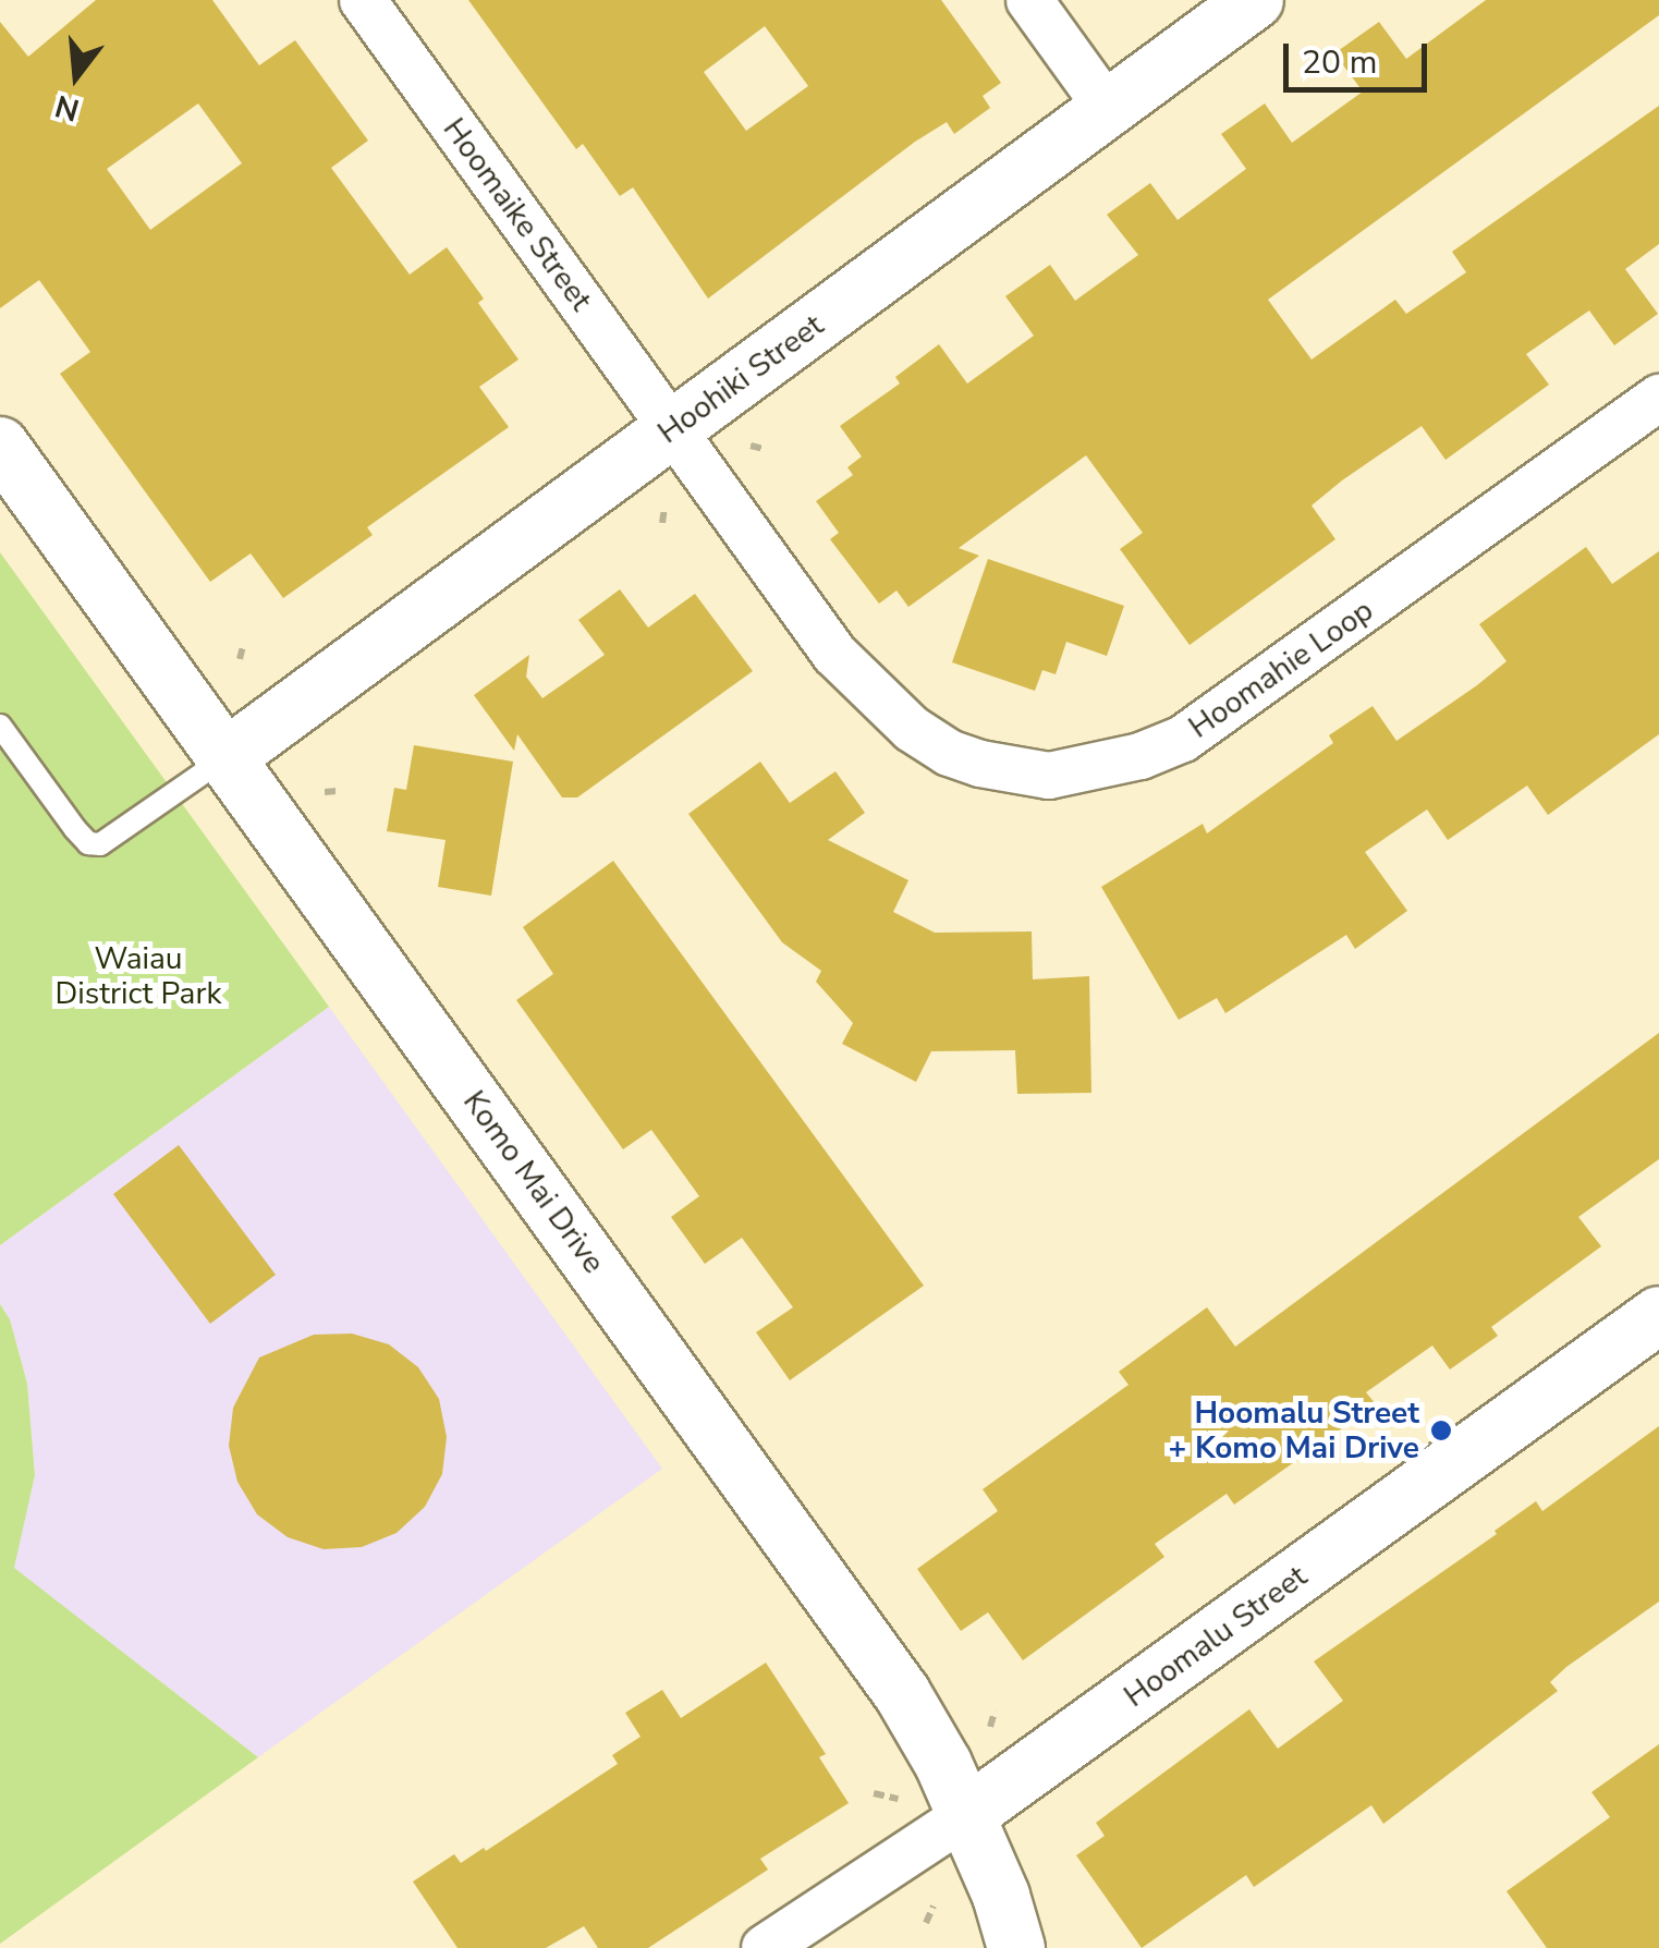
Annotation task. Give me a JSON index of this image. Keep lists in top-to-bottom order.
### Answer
{
  "streets": {
    "street": [
      "Hoomaike Street",
      "Hoohiki Street",
      "Hoomahie Loop",
      "Komo Mai Drive",
      "Hoomalu Street"
    ]
  },
  "crossings": [
    ["Hoomaike Street", "Hoohiki Street"],
    ["Hoomaike Street", "Hoomahie Loop"],
    ["Hoohiki Street", "Hoomahie Loop"],
    ["Hoohiki Street", "Komo Mai Drive"],
    ["Komo Mai Drive", "Hoomalu Street"]
  ],
  "parks": ["Waiau District Park"],
  "places": ["Hoomalu Street + Komo Mai Drive"],
  "scale_bar": "20 m",
  "north": "bottom"
}
